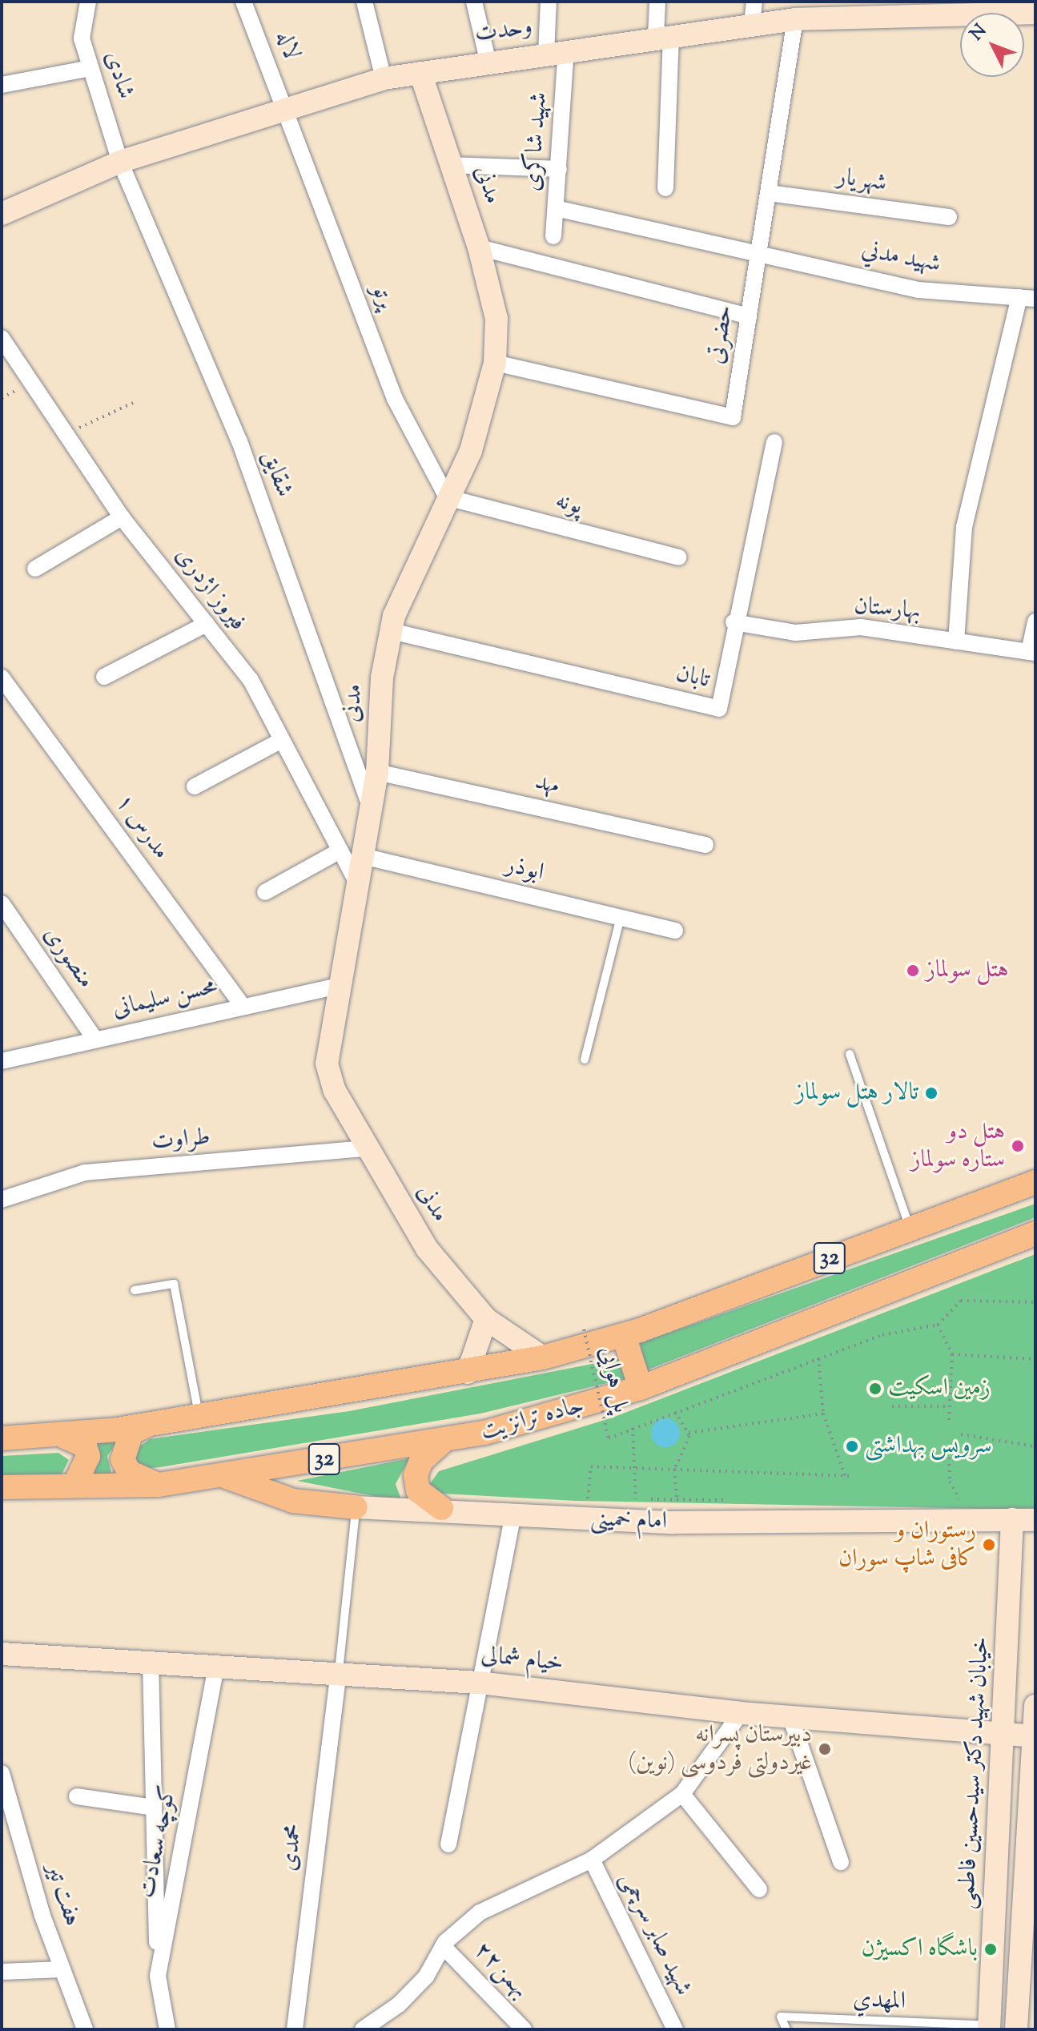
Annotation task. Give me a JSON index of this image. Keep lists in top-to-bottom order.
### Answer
{
  "streets": {
    "main road": ["32", "جاده ترانزیت", "امام خمینی"],
    "street": [
      "وحدت",
      "لاله",
      "شادی",
      "شهید شاکری",
      "شهریار",
      "مدنی",
      "شهيد مدني",
      "پرتو",
      "حضرتی",
      "شقایق",
      "پونه",
      "فیروز اژدری",
      "بهارستان",
      "تابان",
      "مهد",
      "مدرس ۱",
      "ابوذر",
      "منصوری",
      "محسن سلیمانی",
      "طراوت",
      "خیام شمالی",
      "خیابان شهید دکتر سیدحسین فاطمی",
      "کوچه سعادت",
      "محمدی",
      "هفت تير",
      "شهید صابر سرچمی",
      "۲۲بهمن"
    ],
    "lane": ["المهدي"],
    "path": ["پل هوایی"]
  },
  "crossings": [
    ["وحدت", "لاله"],
    ["وحدت", "شادی"],
    ["وحدت", "شهید شاکری"],
    ["وحدت", "مدنی"],
    ["وحدت", "پرتو"],
    ["وحدت", "حضرتی"],
    ["وحدت", "شقایق"],
    ["لاله", "پرتو"],
    ["شادی", "شقایق"],
    ["شهید شاکری", "شهيد مدني"],
    ["شهریار", "حضرتی"],
    ["مدنی", "پرتو"],
    ["مدنی", "حضرتی"],
    ["مدنی", "شقایق"],
    ["مدنی", "پونه"],
    ["مدنی", "فیروز اژدری"],
    ["مدنی", "تابان"],
    ["مدنی", "مهد"],
    ["مدنی", "ابوذر"],
    ["مدنی", "محسن سلیمانی"],
    ["مدنی", "طراوت"],
    ["مدنی", "32"],
    ["شهيد مدني", "حضرتی"],
    ["پرتو", "پونه"],
    ["بهارستان", "تابان"],
    ["مدرس ۱", "محسن سلیمانی"],
    ["منصوری", "محسن سلیمانی"],
    ["جاده ترانزیت", "امام خمینی"],
    ["امام خمینی", "خیابان شهید دکتر سیدحسین فاطمی"],
    ["خیام شمالی", "خیابان شهید دکتر سیدحسین فاطمی"],
    ["خیام شمالی", "کوچه سعادت"],
    ["خیام شمالی", "محمدی"],
    ["خیابان شهید دکتر سیدحسین فاطمی", "المهدي"]
  ],
  "places": [
    "هتل سولماز",
    "تالار هتل سولماز",
    "هتل دو ستاره سولماز",
    "زمین اسکیت",
    "سرویس بهداشتی",
    "رستوران و کافی شاپ سوران",
    "دبیرستان پسرانه غیردولتی فردوسی (نوین)",
    "باشگاه اکسیژن"
  ],
  "north": "top left"
}
